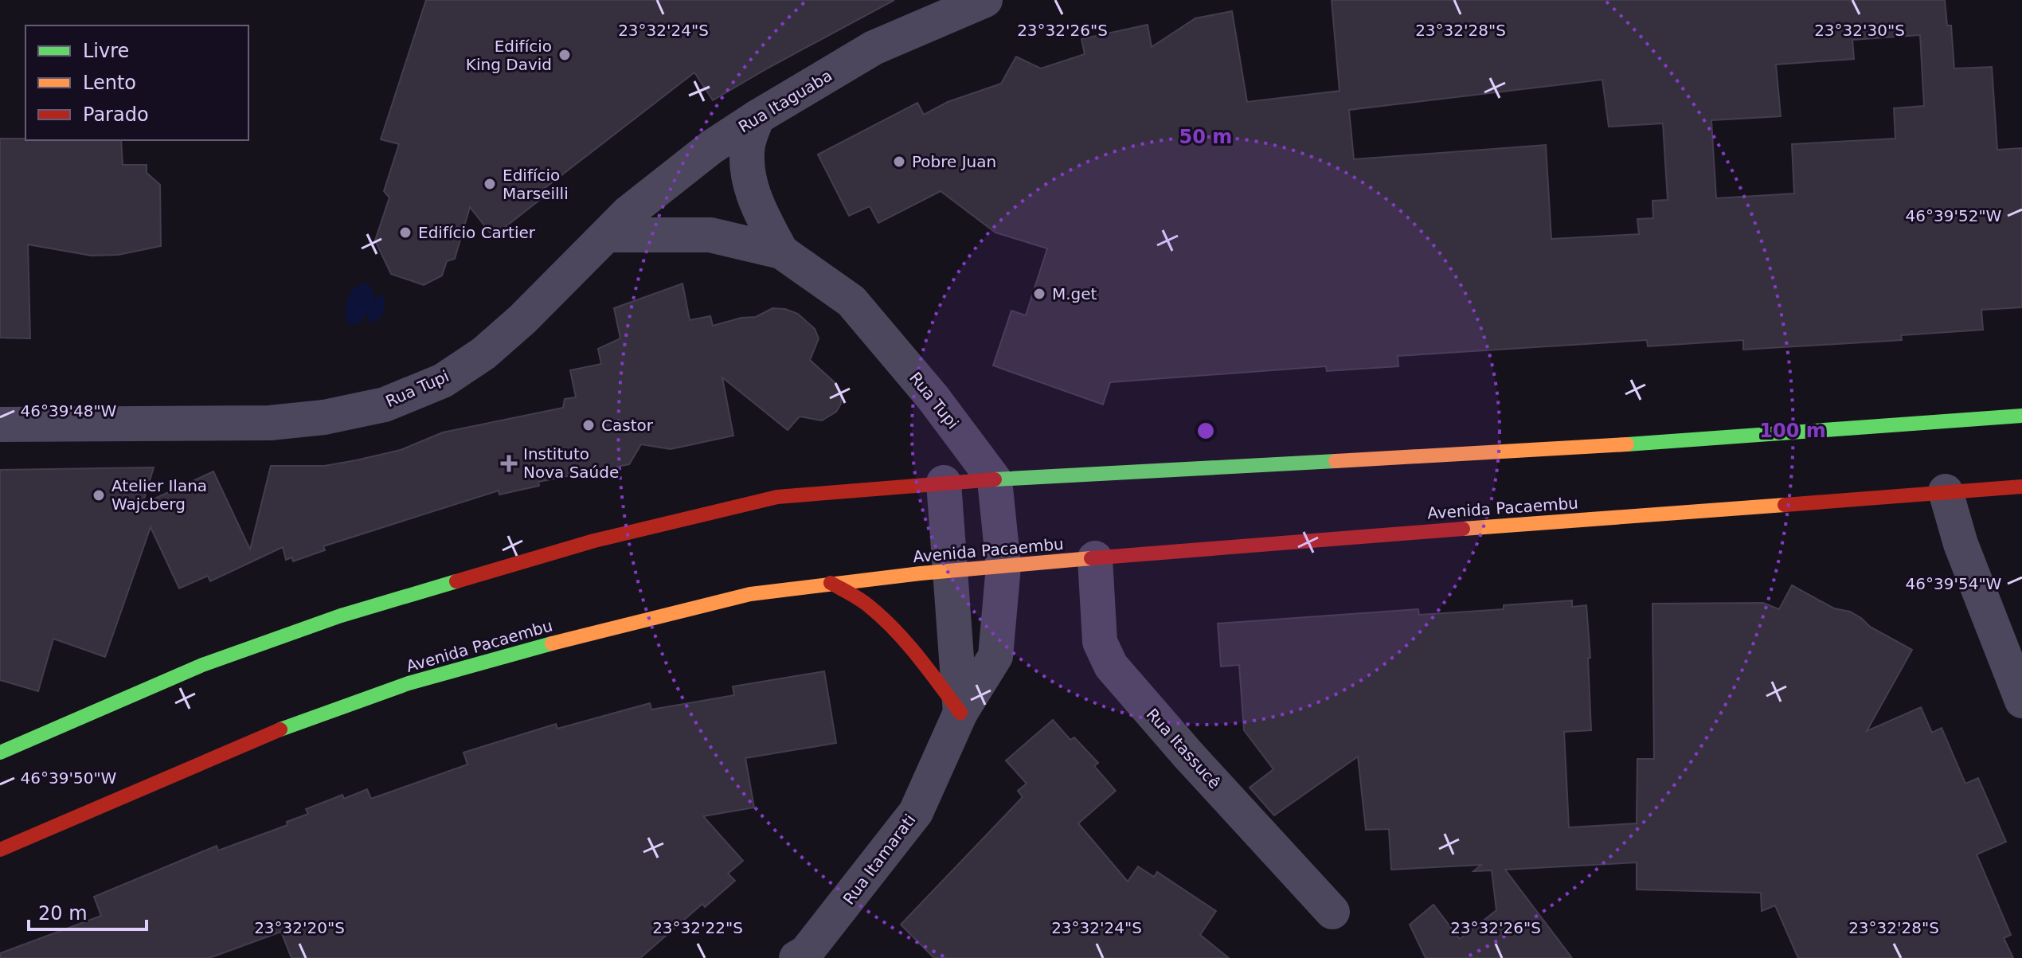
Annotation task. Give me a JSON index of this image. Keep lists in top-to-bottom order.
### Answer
{
  "streets": {
    "main road": ["Avenida Pacaembu"],
    "street": [
      "Rua Itaguaba",
      "Rua Tupi",
      "Rua Itassucê",
      "Rua Itamarati"
    ]
  },
  "crossings": [
    ["Rua Itaguaba", "Rua Tupi"],
    ["Rua Tupi", "Rua Itamarati"],
    ["Avenida Pacaembu", "Rua Itassucê"],
    ["Avenida Pacaembu", "Rua Itamarati"]
  ],
  "places": {
    "other": [
      "Edifício King David",
      "Pobre Juan",
      "Edifício Marseilli",
      "Edifício Cartier",
      "M.get",
      "Castor",
      "Atelier Ilana Wajcberg"
    ],
    "health": ["Instituto Nova Saúde"]
  },
  "legend": ["Livre", "Lento", "Parado"],
  "scale_bar": "20 m",
  "coordinates": [
    "23°32'24\"S",
    "23°32'26\"S",
    "23°32'28\"S",
    "23°32'30\"S",
    "46°39'52\"W",
    "46°39'48\"W",
    "46°39'54\"W",
    "46°39'50\"W",
    "23°32'20\"S",
    "23°32'22\"S"
  ],
  "rings": ["50 m", "100 m"]
}
